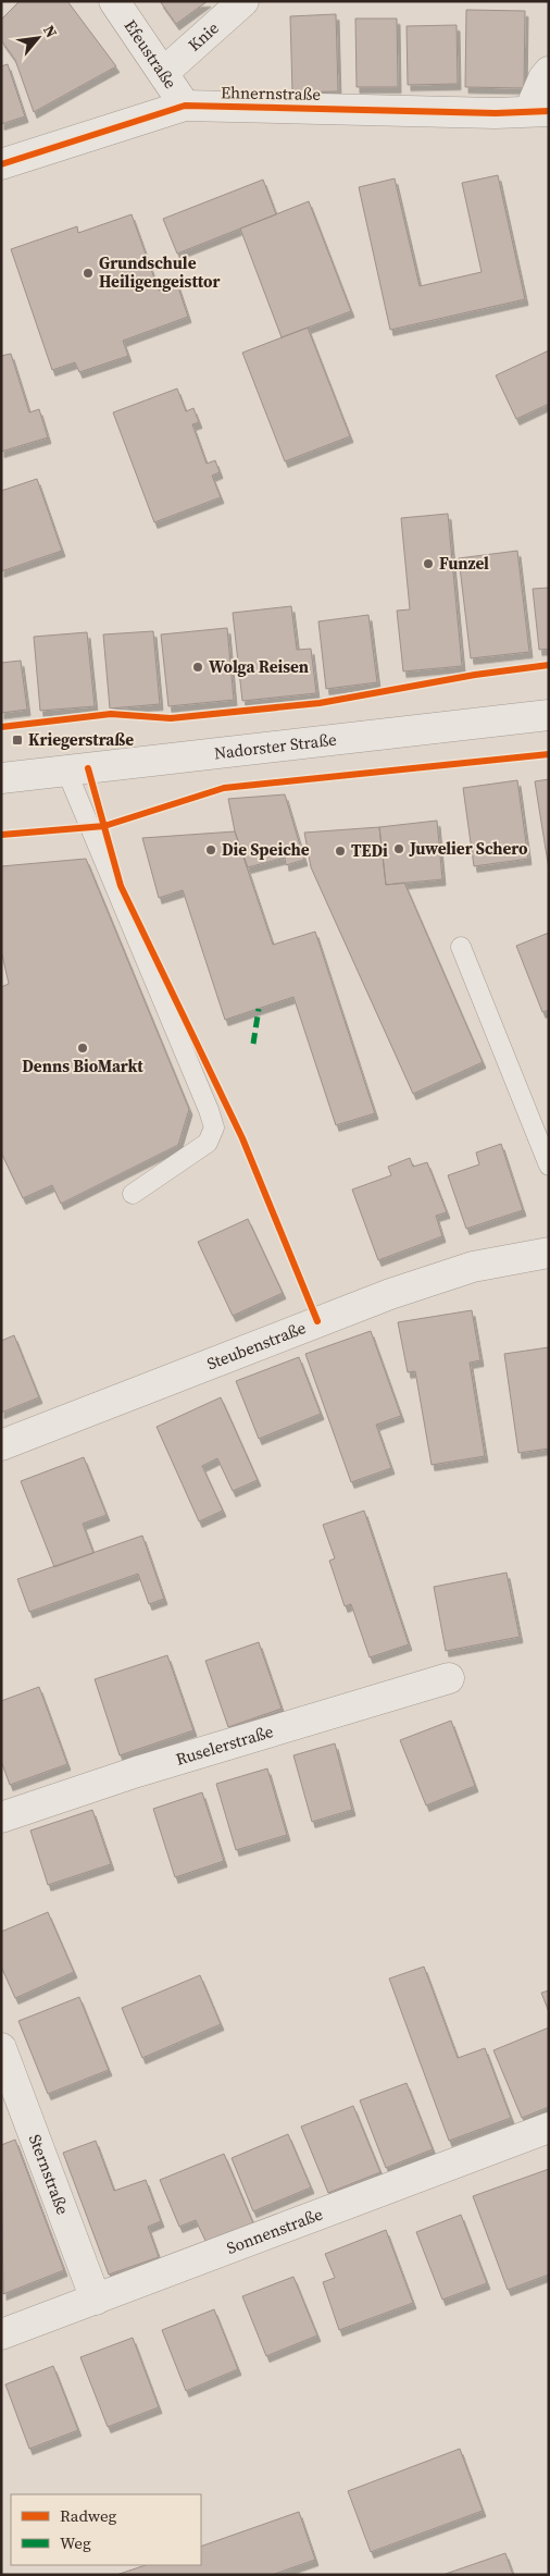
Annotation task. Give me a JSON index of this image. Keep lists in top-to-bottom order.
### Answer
{
  "streets": {
    "street": [
      "Knie",
      "Efeustraße",
      "Ehnernstraße",
      "Nadorster Straße",
      "Steubenstraße",
      "Ruselerstraße",
      "Sternstraße",
      "Sonnenstraße"
    ]
  },
  "crossings": [
    ["Knie", "Efeustraße"],
    ["Efeustraße", "Ehnernstraße"],
    ["Sternstraße", "Sonnenstraße"]
  ],
  "places": {
    "other": [
      "Grundschule Heiligengeisttor",
      "Funzel",
      "Wolga Reisen",
      "Juwelier Schero",
      "Die Speiche",
      "TEDi",
      "Denns BioMarkt"
    ],
    "transit": ["Kriegerstraße"]
  },
  "legend": ["Radweg", "Weg"],
  "north": "top right"
}
